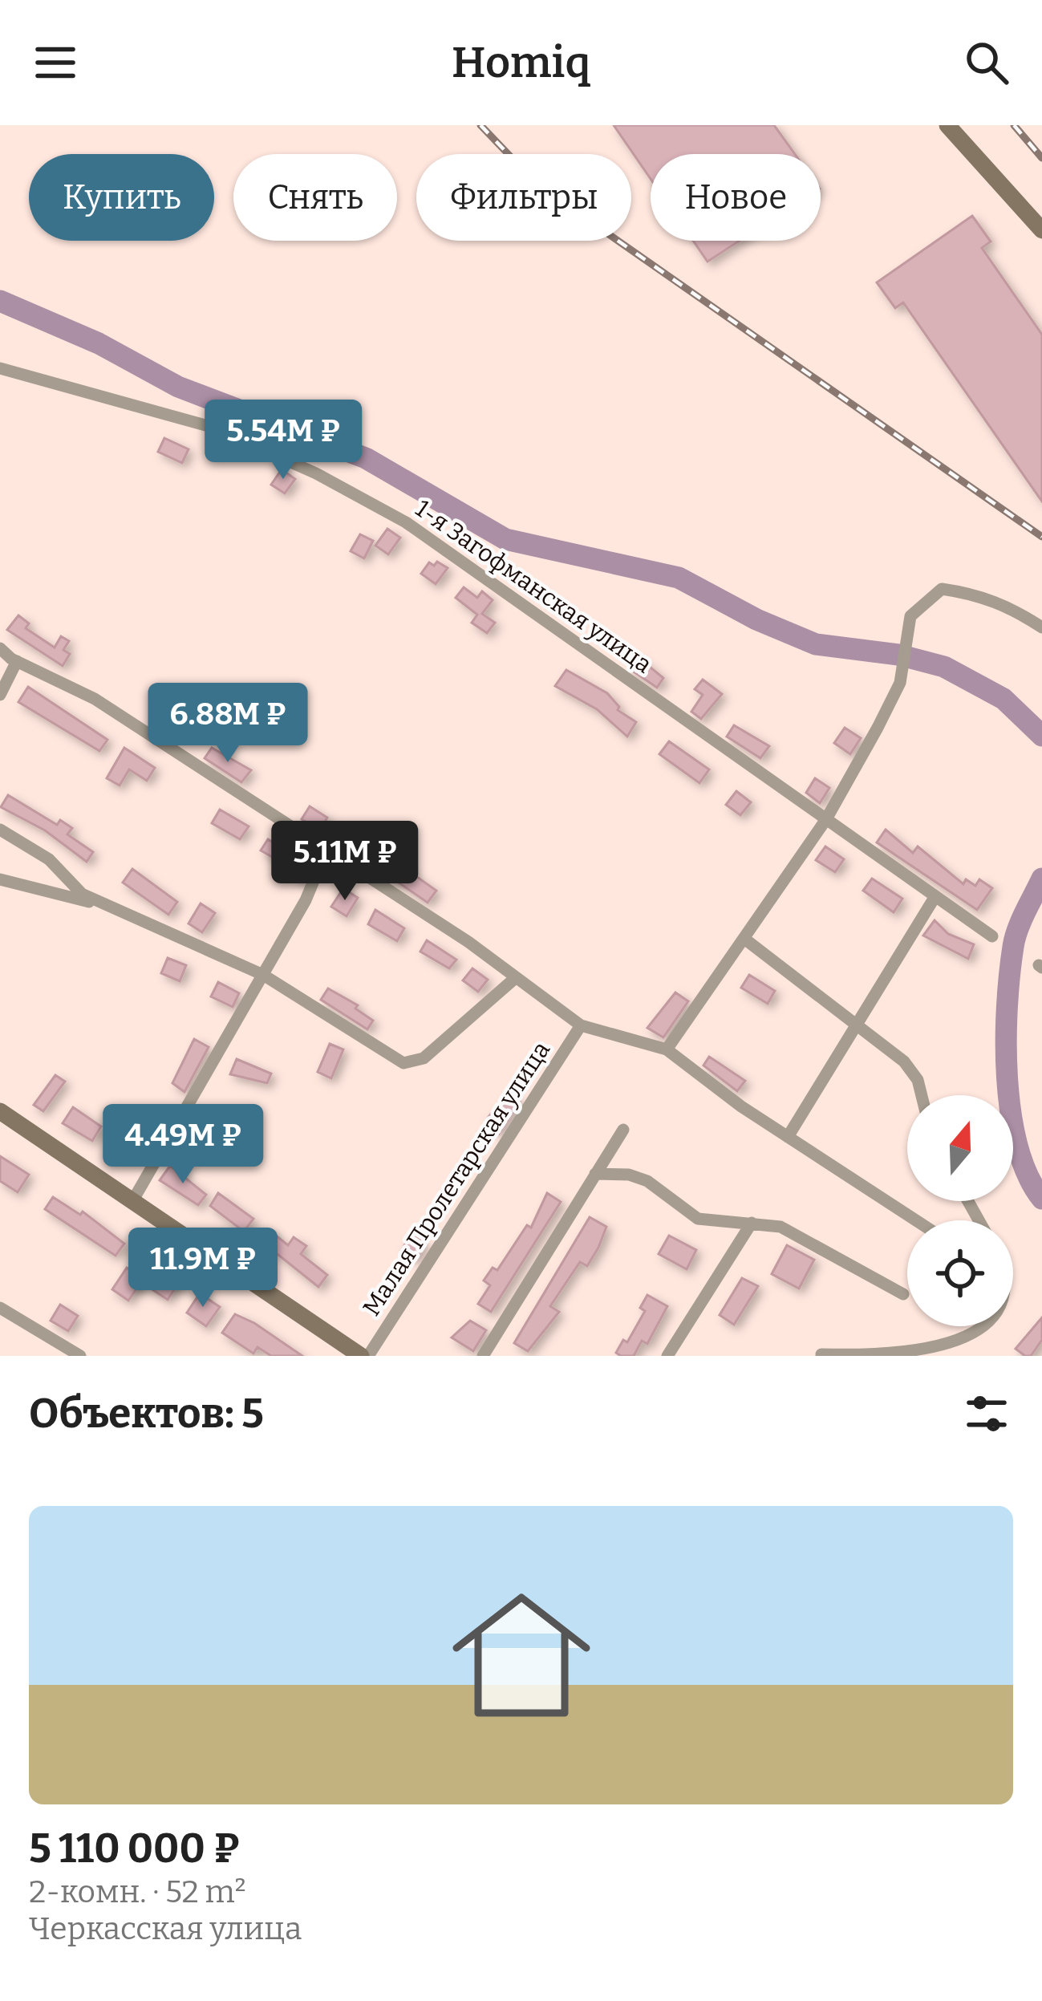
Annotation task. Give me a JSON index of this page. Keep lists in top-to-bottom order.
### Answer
{
  "streets": {
    "street": ["1-я Загофманская улица", "Малая Пролетарская улица"]
  },
  "north": "top",
  "page": {
    "header": "Homiq",
    "chip": [
      "Купить",
      "Снять",
      "Фильтры",
      "Новое"
    ],
    "price": [
      "5.54M ₽",
      "6.88M ₽",
      "5.11M ₽",
      "4.49M ₽",
      "11.9M ₽"
    ],
    "heading": "Объектов: 5",
    "list": [
      {
        "name": "5 110 000 ₽",
        "note": "2-комн. · 52 m² · Черкасская улица"
      }
    ]
  }
}
